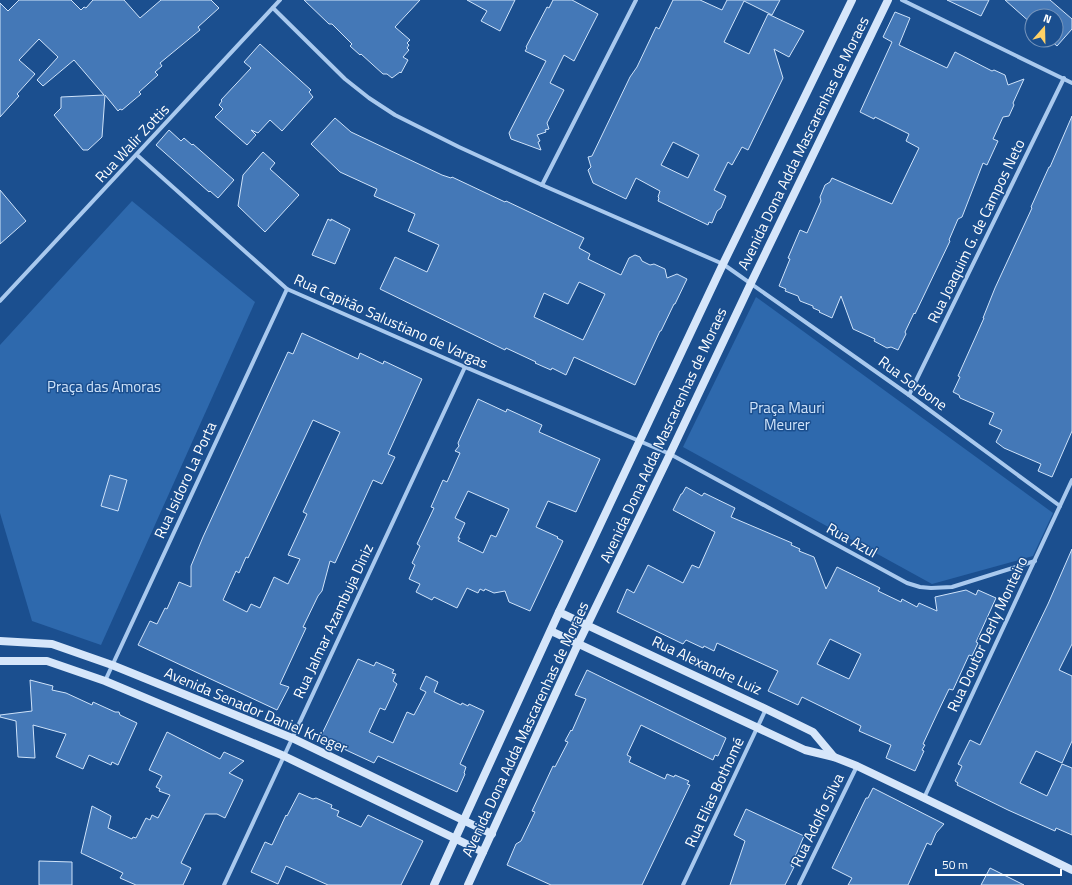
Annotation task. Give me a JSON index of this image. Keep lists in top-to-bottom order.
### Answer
{
  "streets": {
    "main road": ["Avenida Dona Adda Mascarenhas de Moraes", "Rua Alexandre Luiz", "Avenida Senador Daniel Krieger"],
    "street": [
      "Rua Walir Zottis",
      "Rua Joaquim G. de Campos Neto",
      "Rua Capitão Salustiano de Vargas",
      "Rua Sorbone",
      "Rua Isidoro La Porta",
      "Rua Azul",
      "Rua Jalmar Azambuja Diniz",
      "Rua Doutor Derly Monteiro",
      "Rua Elias Bothomé",
      "Rua Adolfo Silva"
    ]
  },
  "crossings": [
    ["Rua Walir Zottis", "Rua Capitão Salustiano de Vargas"],
    ["Avenida Dona Adda Mascarenhas de Moraes", "Rua Capitão Salustiano de Vargas"],
    ["Avenida Dona Adda Mascarenhas de Moraes", "Rua Sorbone"],
    ["Avenida Dona Adda Mascarenhas de Moraes", "Rua Azul"],
    ["Avenida Dona Adda Mascarenhas de Moraes", "Rua Alexandre Luiz"],
    ["Avenida Dona Adda Mascarenhas de Moraes", "Avenida Senador Daniel Krieger"],
    ["Rua Joaquim G. de Campos Neto", "Rua Sorbone"],
    ["Rua Capitão Salustiano de Vargas", "Rua Isidoro La Porta"],
    ["Rua Capitão Salustiano de Vargas", "Rua Azul"],
    ["Rua Capitão Salustiano de Vargas", "Rua Jalmar Azambuja Diniz"],
    ["Rua Sorbone", "Rua Doutor Derly Monteiro"],
    ["Rua Isidoro La Porta", "Avenida Senador Daniel Krieger"],
    ["Rua Azul", "Rua Doutor Derly Monteiro"],
    ["Rua Jalmar Azambuja Diniz", "Avenida Senador Daniel Krieger"],
    ["Rua Doutor Derly Monteiro", "Rua Alexandre Luiz"],
    ["Rua Alexandre Luiz", "Rua Elias Bothomé"],
    ["Rua Alexandre Luiz", "Rua Adolfo Silva"]
  ],
  "parks": ["Praça das Amoras", "Praça Mauri Meurer"],
  "scale_bar": "50 m",
  "north": "top"
}
